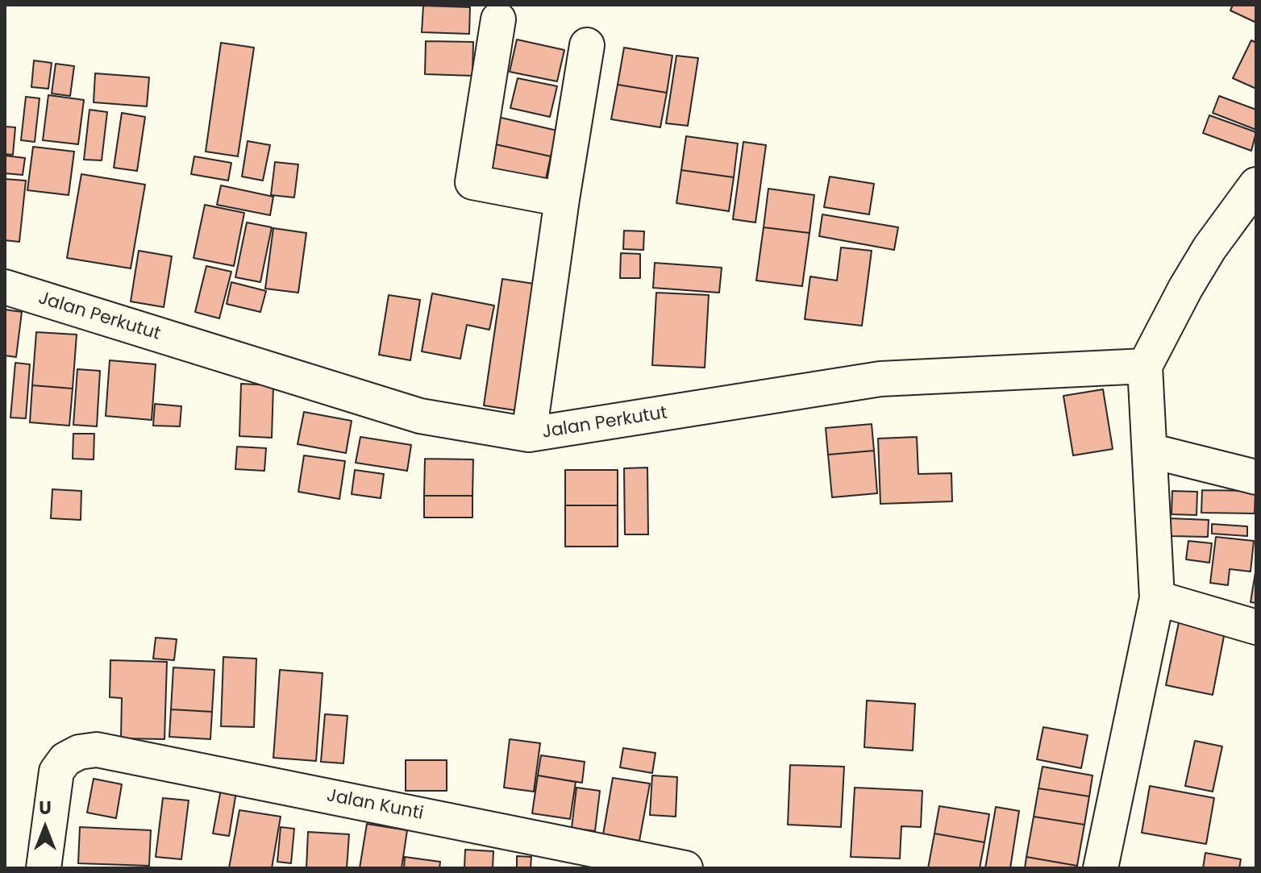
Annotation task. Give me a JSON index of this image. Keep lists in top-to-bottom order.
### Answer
{
  "streets": {
    "street": ["Jalan Perkutut", "Jalan Kunti"]
  },
  "north": "top"
}
